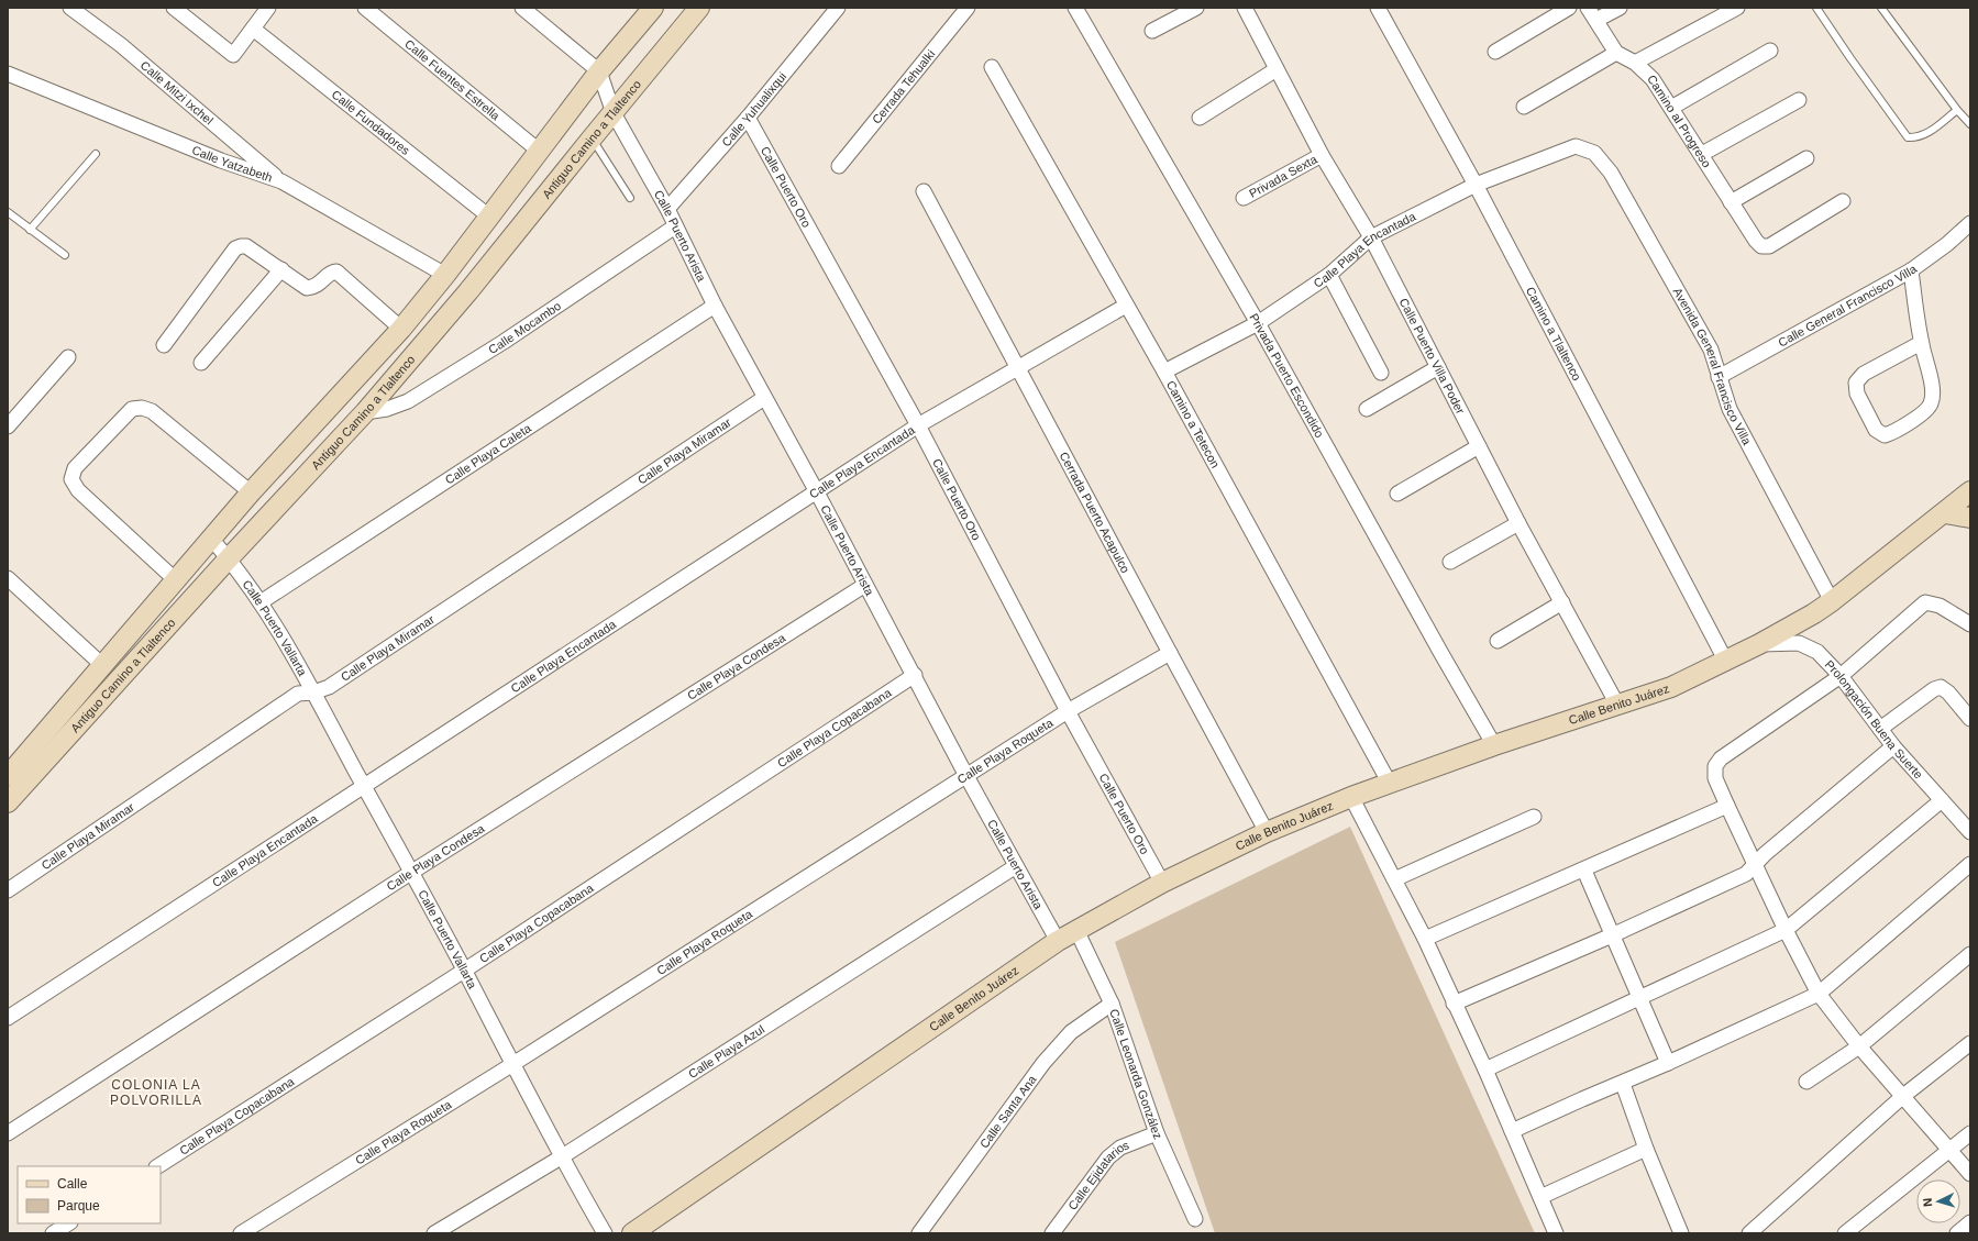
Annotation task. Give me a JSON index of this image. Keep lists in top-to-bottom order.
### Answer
{
  "streets": {
    "street": [
      "Calle Fuentes Estrella",
      "Cerrada Tehualki",
      "Calle Mitzi Ixchel",
      "Calle Yuhualixqui",
      "Calle Fundadores",
      "Camino al Progreso",
      "Antiguo Camino a Tlaltenco",
      "Calle Yatzabeth",
      "Privada Sexta",
      "Calle Puerto Oro",
      "Calle Puerto Arista",
      "Calle Playa Encantada",
      "Calle General Francisco Villa",
      "Calle Mocambo",
      "Camino a Tlaltenco",
      "Calle Puerto Villa Poder",
      "Avenida General Francisco Villa",
      "Privada Puerto Escondido",
      "Camino a Tetecon",
      "Calle Playa Miramar",
      "Calle Playa Caleta",
      "Cerrada Puerto Acapulco",
      "Calle Puerto Vallarta",
      "Calle Playa Condesa",
      "Calle Benito Juárez",
      "Prolongación Buena Suerte",
      "Calle Playa Copacabana",
      "Calle Playa Roqueta",
      "Calle Playa Azul",
      "Calle Leonarda González",
      "Calle Santa Ana",
      "Calle Ejidatarios"
    ]
  },
  "crossings": [
    ["Calle Mitzi Ixchel", "Calle Yatzabeth"],
    ["Calle Yuhualixqui", "Calle Puerto Oro"],
    ["Calle Yuhualixqui", "Calle Puerto Arista"],
    ["Antiguo Camino a Tlaltenco", "Calle Puerto Arista"],
    ["Antiguo Camino a Tlaltenco", "Calle Mocambo"],
    ["Antiguo Camino a Tlaltenco", "Calle Puerto Vallarta"],
    ["Privada Sexta", "Calle Puerto Villa Poder"],
    ["Calle Puerto Oro", "Calle Playa Encantada"],
    ["Calle Puerto Oro", "Calle Benito Juárez"],
    ["Calle Puerto Oro", "Calle Playa Roqueta"],
    ["Calle Puerto Arista", "Calle Playa Encantada"],
    ["Calle Puerto Arista", "Calle Mocambo"],
    ["Calle Puerto Arista", "Calle Playa Miramar"],
    ["Calle Puerto Arista", "Calle Playa Caleta"],
    ["Calle Puerto Arista", "Calle Playa Condesa"],
    ["Calle Puerto Arista", "Calle Benito Juárez"],
    ["Calle Puerto Arista", "Calle Playa Copacabana"],
    ["Calle Puerto Arista", "Calle Playa Roqueta"],
    ["Calle Puerto Arista", "Calle Playa Azul"],
    ["Calle Playa Encantada", "Camino a Tlaltenco"],
    ["Calle Playa Encantada", "Calle Puerto Villa Poder"],
    ["Calle Playa Encantada", "Avenida General Francisco Villa"],
    ["Calle Playa Encantada", "Privada Puerto Escondido"],
    ["Calle Playa Encantada", "Camino a Tetecon"],
    ["Calle Playa Encantada", "Cerrada Puerto Acapulco"],
    ["Calle Playa Encantada", "Calle Puerto Vallarta"],
    ["Calle General Francisco Villa", "Avenida General Francisco Villa"],
    ["Camino a Tlaltenco", "Calle Benito Juárez"],
    ["Calle Puerto Villa Poder", "Calle Benito Juárez"],
    ["Avenida General Francisco Villa", "Calle Benito Juárez"],
    ["Privada Puerto Escondido", "Calle Benito Juárez"],
    ["Camino a Tetecon", "Calle Benito Juárez"],
    ["Calle Playa Miramar", "Calle Puerto Vallarta"],
    ["Calle Playa Caleta", "Calle Puerto Vallarta"],
    ["Cerrada Puerto Acapulco", "Calle Benito Juárez"],
    ["Cerrada Puerto Acapulco", "Calle Playa Roqueta"],
    ["Calle Puerto Vallarta", "Calle Playa Condesa"],
    ["Calle Puerto Vallarta", "Calle Playa Copacabana"],
    ["Calle Puerto Vallarta", "Calle Playa Roqueta"],
    ["Calle Puerto Vallarta", "Calle Playa Azul"],
    ["Calle Benito Juárez", "Prolongación Buena Suerte"],
    ["Calle Benito Juárez", "Calle Leonarda González"],
    ["Calle Leonarda González", "Calle Santa Ana"],
    ["Calle Leonarda González", "Calle Ejidatarios"]
  ],
  "districts": ["COLONIA LA POLVORILLA"],
  "legend": ["Calle", "Parque"],
  "north": "left"
}
